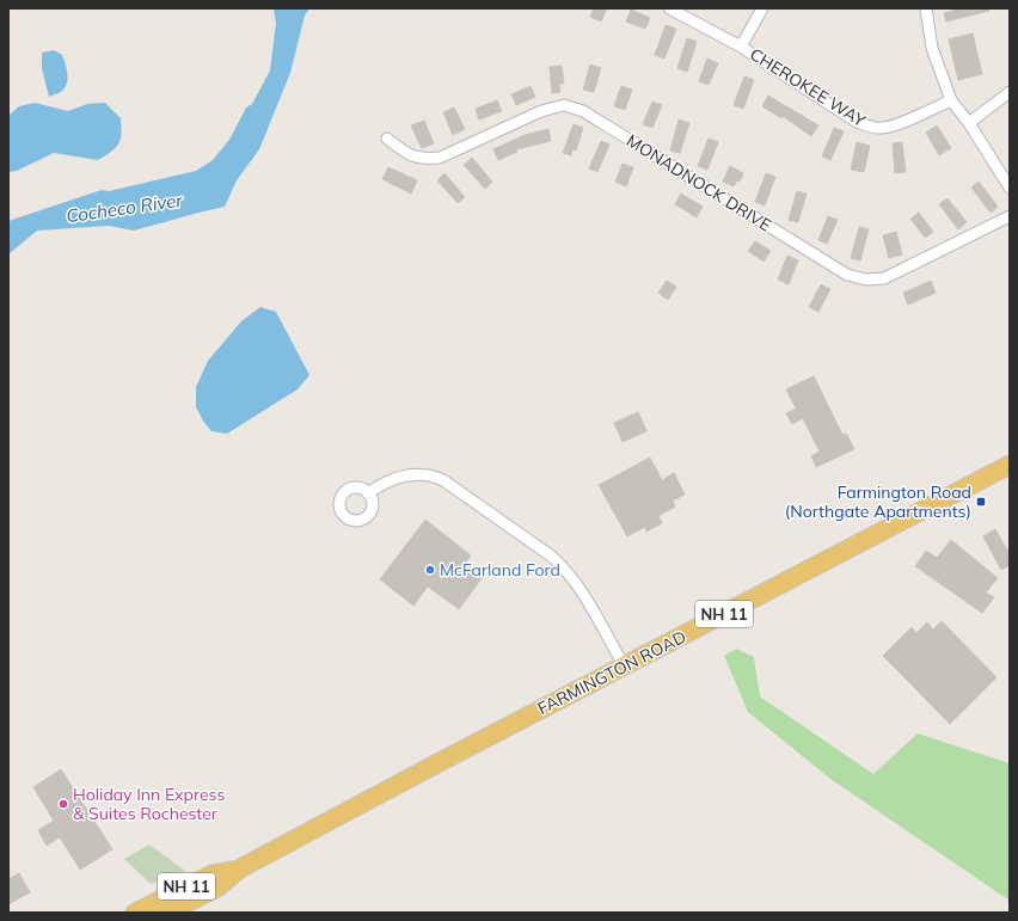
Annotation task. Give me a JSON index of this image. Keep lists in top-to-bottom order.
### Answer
{
  "streets": {
    "highway": ["NH 11", "FARMINGTON ROAD"],
    "street": ["CHEROKEE WAY", "MONADNOCK DRIVE"]
  },
  "water": ["Cocheco River"],
  "places": {
    "transit": ["Farmington Road (Northgate Apartments)"],
    "other": ["McFarland Ford", "Holiday Inn Express & Suites Rochester"]
  }
}
